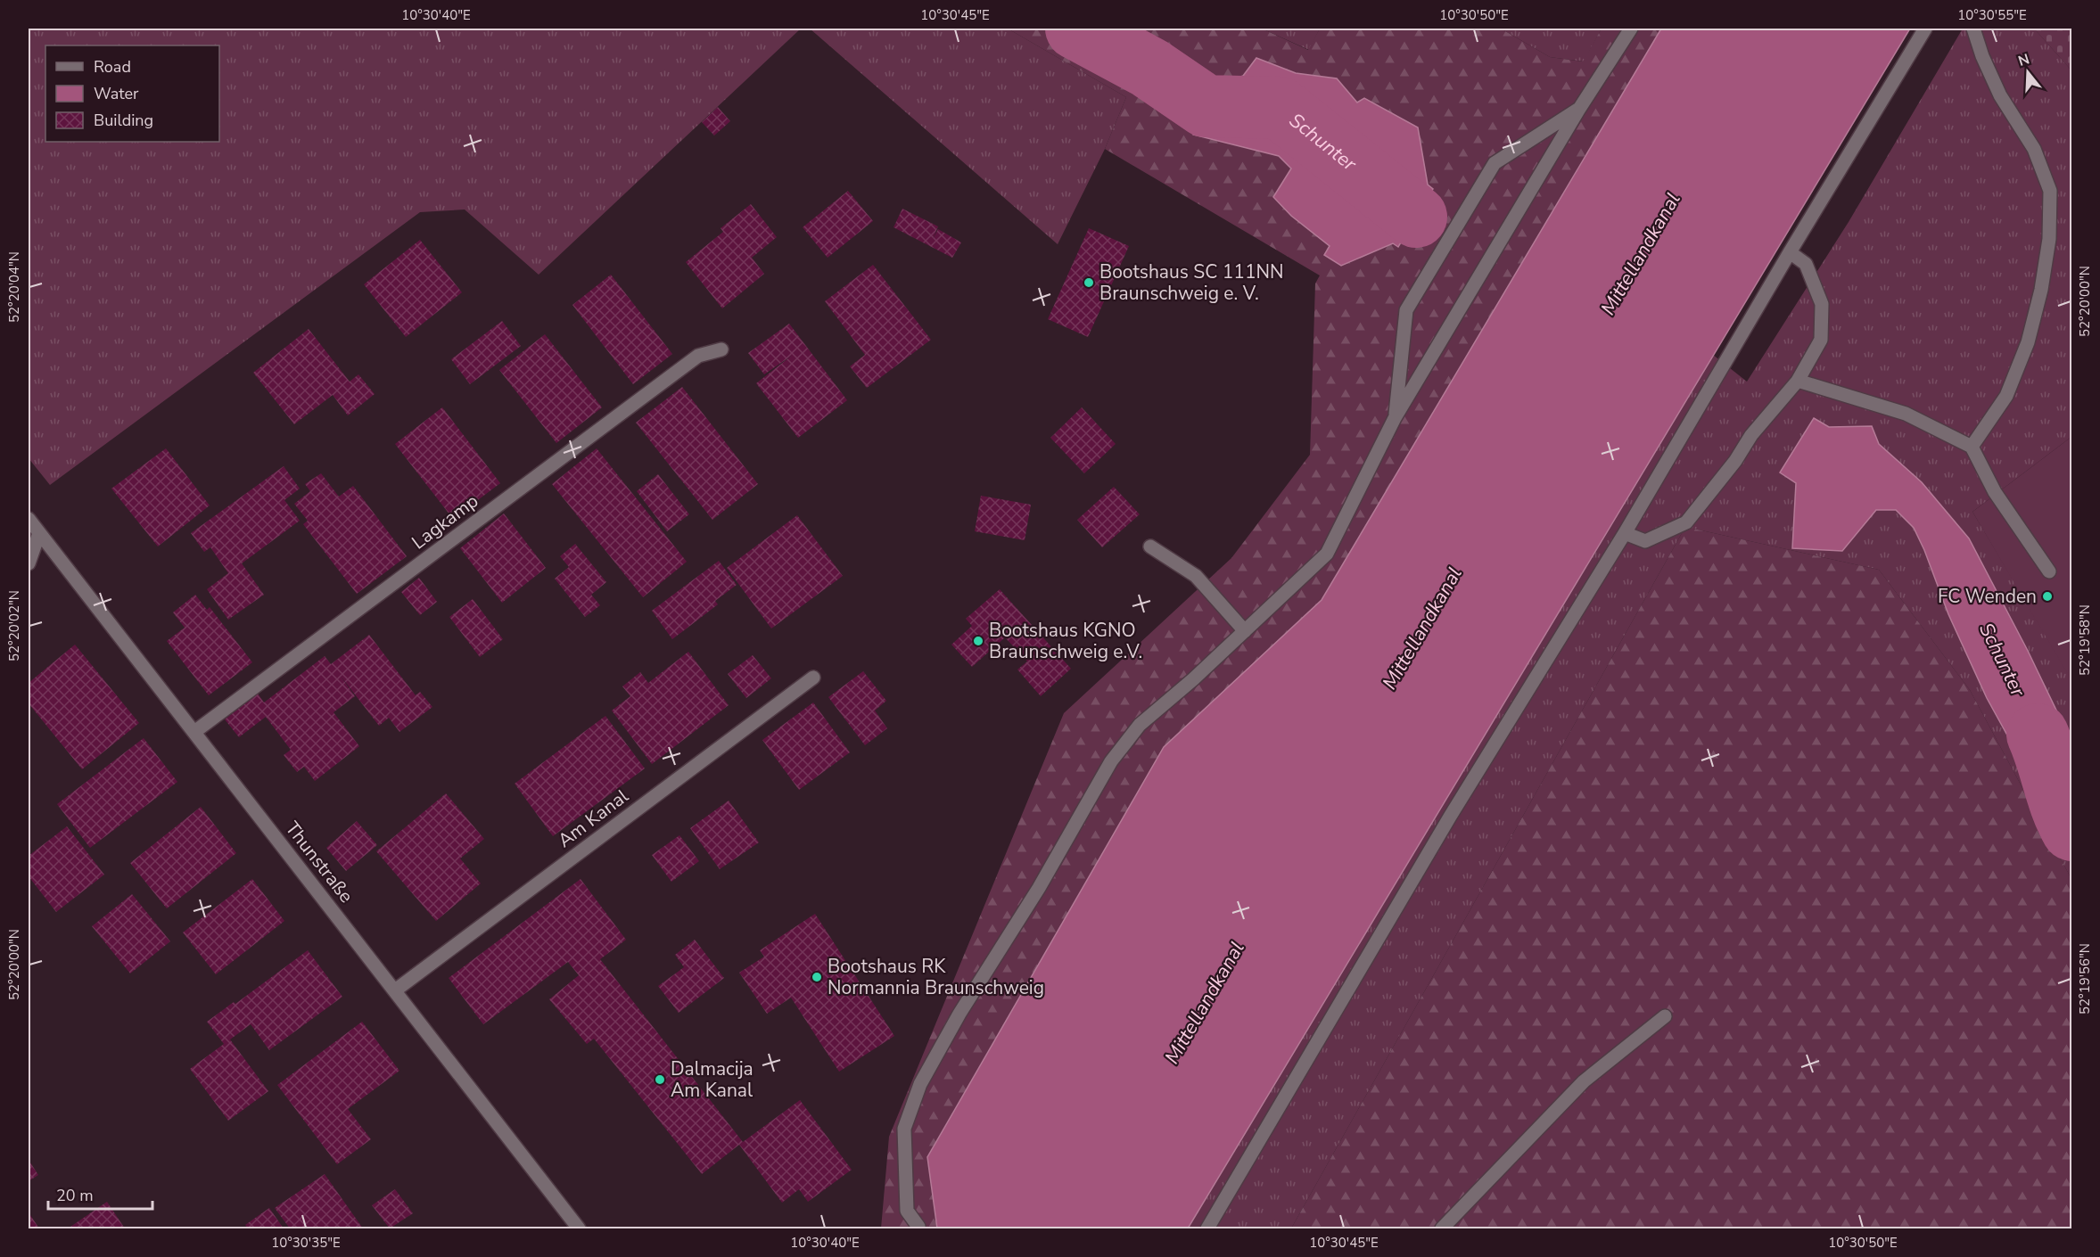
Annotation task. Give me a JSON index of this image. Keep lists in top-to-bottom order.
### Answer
{
  "streets": {
    "street": ["Lagkamp", "Am Kanal", "Thunstraße"]
  },
  "crossings": [
    ["Lagkamp", "Thunstraße"],
    ["Am Kanal", "Thunstraße"]
  ],
  "water": ["Schunter", "Mittellandkanal"],
  "places": [
    "Bootshaus SC 111NN Braunschweig e. V.",
    "FC Wenden",
    "Bootshaus KGNO Braunschweig e.V.",
    "Bootshaus RK Normannia Braunschweig",
    "Dalmacija Am Kanal"
  ],
  "legend": ["Road", "Water", "Building"],
  "scale_bar": "20 m",
  "north": "top",
  "coordinates": [
    "10°30'40\"E",
    "10°30'45\"E",
    "10°30'50\"E",
    "10°30'55\"E",
    "52°20'04\"N",
    "52°20'00\"N",
    "52°20'02\"N",
    "52°19'58\"N",
    "52°19'56\"N",
    "10°30'35\"E"
  ]
}
